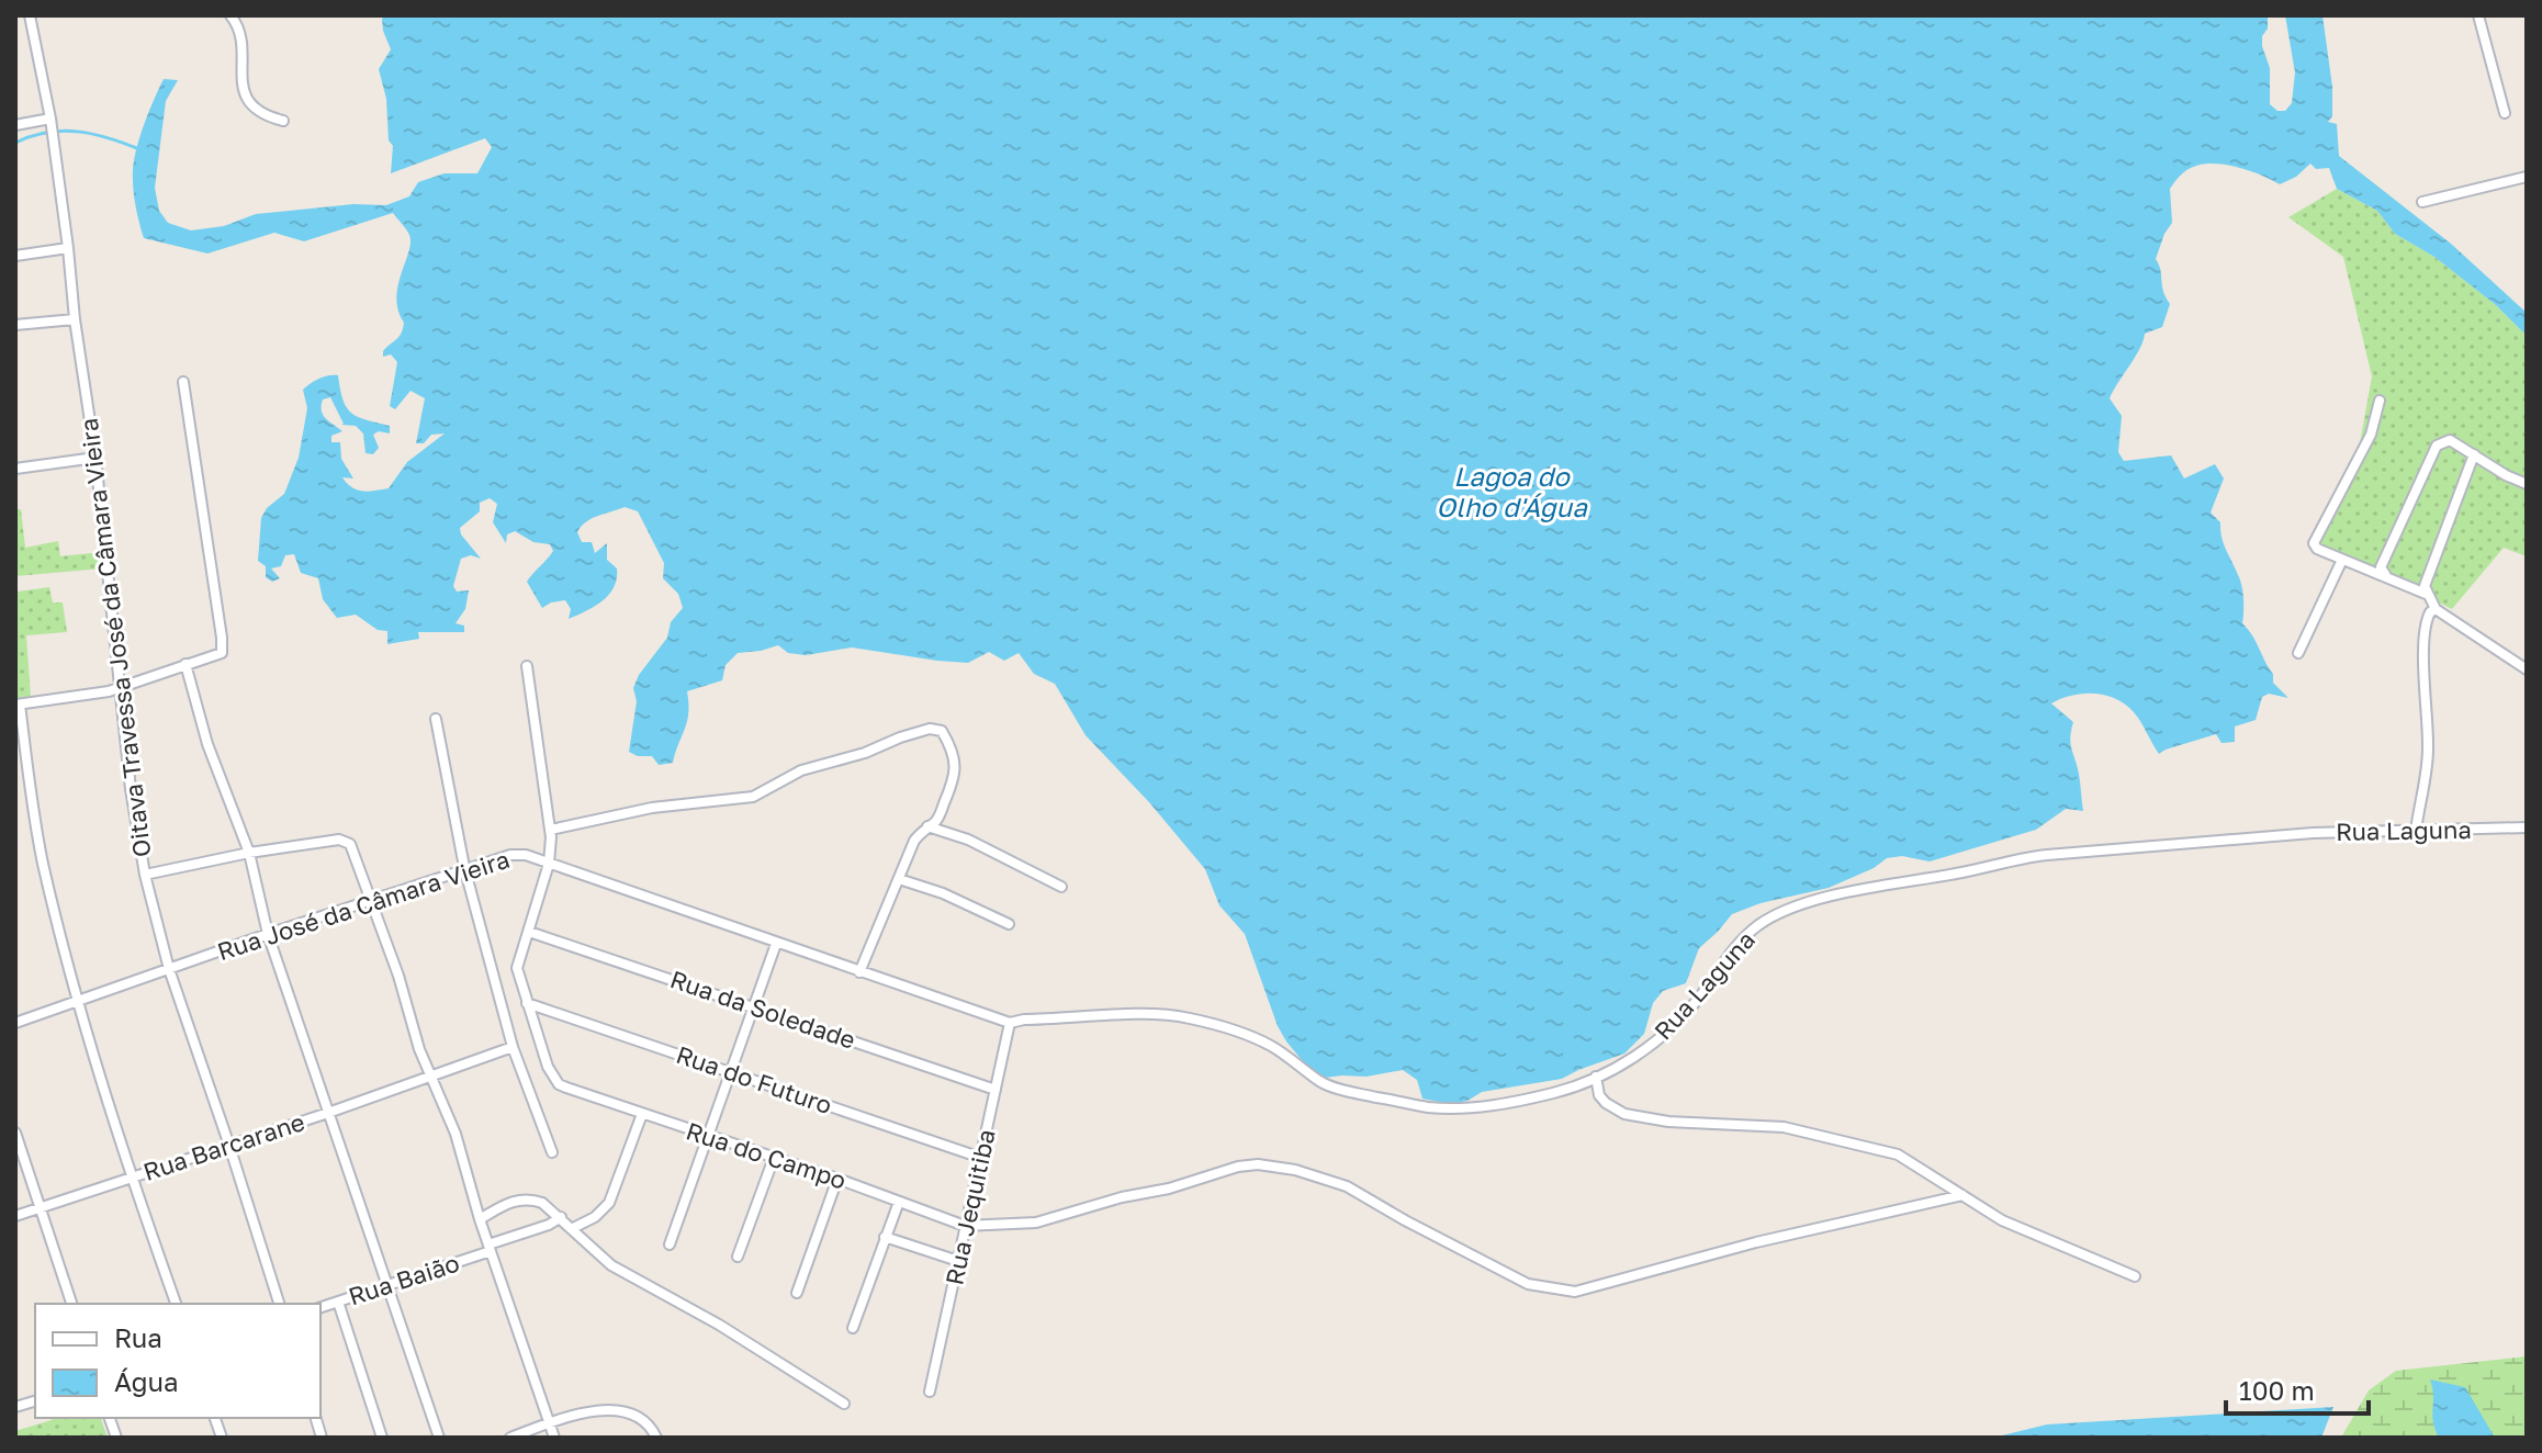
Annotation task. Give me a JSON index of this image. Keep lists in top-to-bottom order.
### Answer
{
  "streets": {
    "street": [
      "Oitava Travessa José da Câmara Vieira",
      "Rua Laguna",
      "Rua José da Câmara Vieira",
      "Rua da Soledade",
      "Rua do Futuro",
      "Rua Barcarane",
      "Rua do Campo",
      "Rua Jequitiba",
      "Rua Baião"
    ]
  },
  "crossings": [
    ["Oitava Travessa José da Câmara Vieira", "Rua José da Câmara Vieira"],
    ["Oitava Travessa José da Câmara Vieira", "Rua Barcarane"],
    ["Rua Laguna", "Rua José da Câmara Vieira"],
    ["Rua Laguna", "Rua Jequitiba"],
    ["Rua José da Câmara Vieira", "Rua Jequitiba"],
    ["Rua da Soledade", "Rua Jequitiba"],
    ["Rua do Futuro", "Rua do Campo"],
    ["Rua do Futuro", "Rua Jequitiba"],
    ["Rua do Campo", "Rua Jequitiba"]
  ],
  "water": ["Lagoa do Olho d'Água"],
  "legend": ["Rua", "Água"],
  "scale_bar": "100 m"
}
